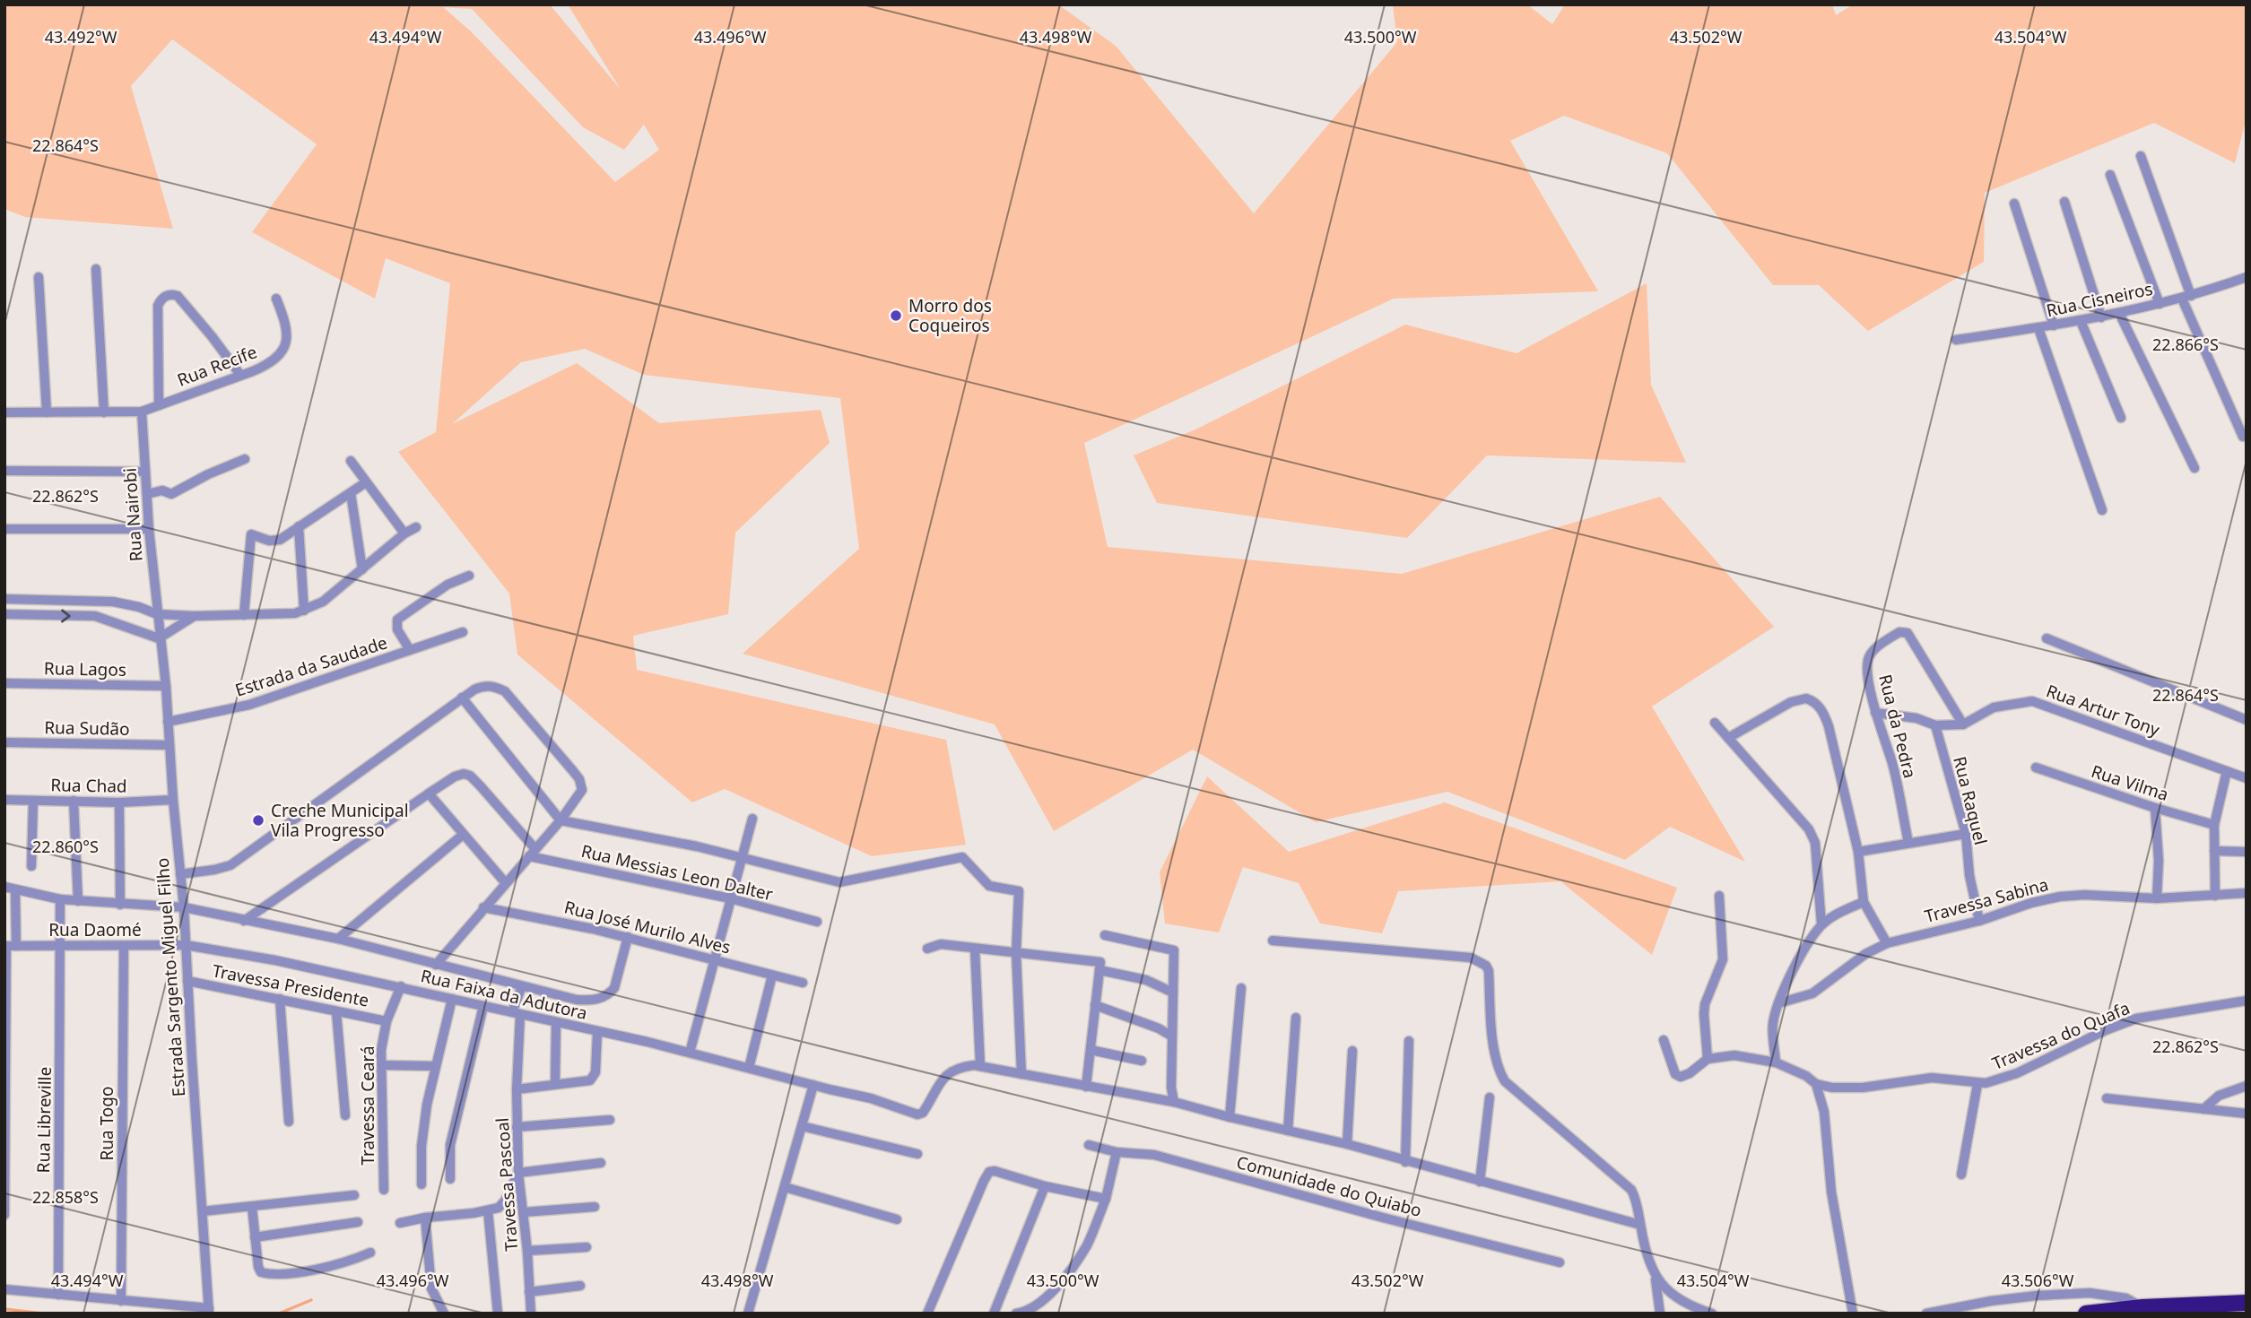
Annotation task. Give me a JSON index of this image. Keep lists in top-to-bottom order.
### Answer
{
  "streets": {
    "street": [
      "Rua Cisneiros",
      "Rua Recife",
      "Rua Nairobi",
      "Estrada da Saudade",
      "Rua Lagos",
      "Rua Artur Tony",
      "Rua da Pedra",
      "Rua Sudão",
      "Rua Vilma",
      "Rua Chad",
      "Rua Raquel",
      "Rua Messias Leon Dalter",
      "Travessa Sabina",
      "Rua José Murilo Alves",
      "Rua Daomé",
      "Estrada Sargento Miguel Filho",
      "Travessa Presidente",
      "Rua Faixa da Adutora",
      "Travessa do Quafa",
      "Travessa Ceará",
      "Rua Libreville",
      "Rua Togo",
      "Travessa Pascoal",
      "Comunidade do Quiabo"
    ]
  },
  "crossings": [
    ["Rua Recife", "Rua Nairobi"],
    ["Rua Nairobi", "Estrada Sargento Miguel Filho"],
    ["Estrada da Saudade", "Estrada Sargento Miguel Filho"],
    ["Rua Lagos", "Estrada Sargento Miguel Filho"],
    ["Rua Artur Tony", "Rua da Pedra"],
    ["Rua Artur Tony", "Rua Raquel"],
    ["Rua Sudão", "Estrada Sargento Miguel Filho"],
    ["Rua Chad", "Estrada Sargento Miguel Filho"],
    ["Rua Raquel", "Travessa Sabina"],
    ["Rua José Murilo Alves", "Rua Faixa da Adutora"],
    ["Rua Daomé", "Estrada Sargento Miguel Filho"],
    ["Rua Daomé", "Rua Faixa da Adutora"],
    ["Rua Daomé", "Rua Libreville"],
    ["Rua Daomé", "Rua Togo"],
    ["Estrada Sargento Miguel Filho", "Travessa Presidente"],
    ["Estrada Sargento Miguel Filho", "Rua Faixa da Adutora"],
    ["Travessa Presidente", "Travessa Ceará"],
    ["Rua Faixa da Adutora", "Travessa Ceará"],
    ["Rua Faixa da Adutora", "Rua Libreville"],
    ["Rua Faixa da Adutora", "Travessa Pascoal"]
  ],
  "places": ["Morro dos Coqueiros", "Creche Municipal Vila Progresso"],
  "coordinates": [
    "43.492°W",
    "43.494°W",
    "43.496°W",
    "43.498°W",
    "43.500°W",
    "43.502°W",
    "43.504°W",
    "22.864°S",
    "22.866°S",
    "22.862°S",
    "22.860°S",
    "22.858°S",
    "43.506°W"
  ]
}
